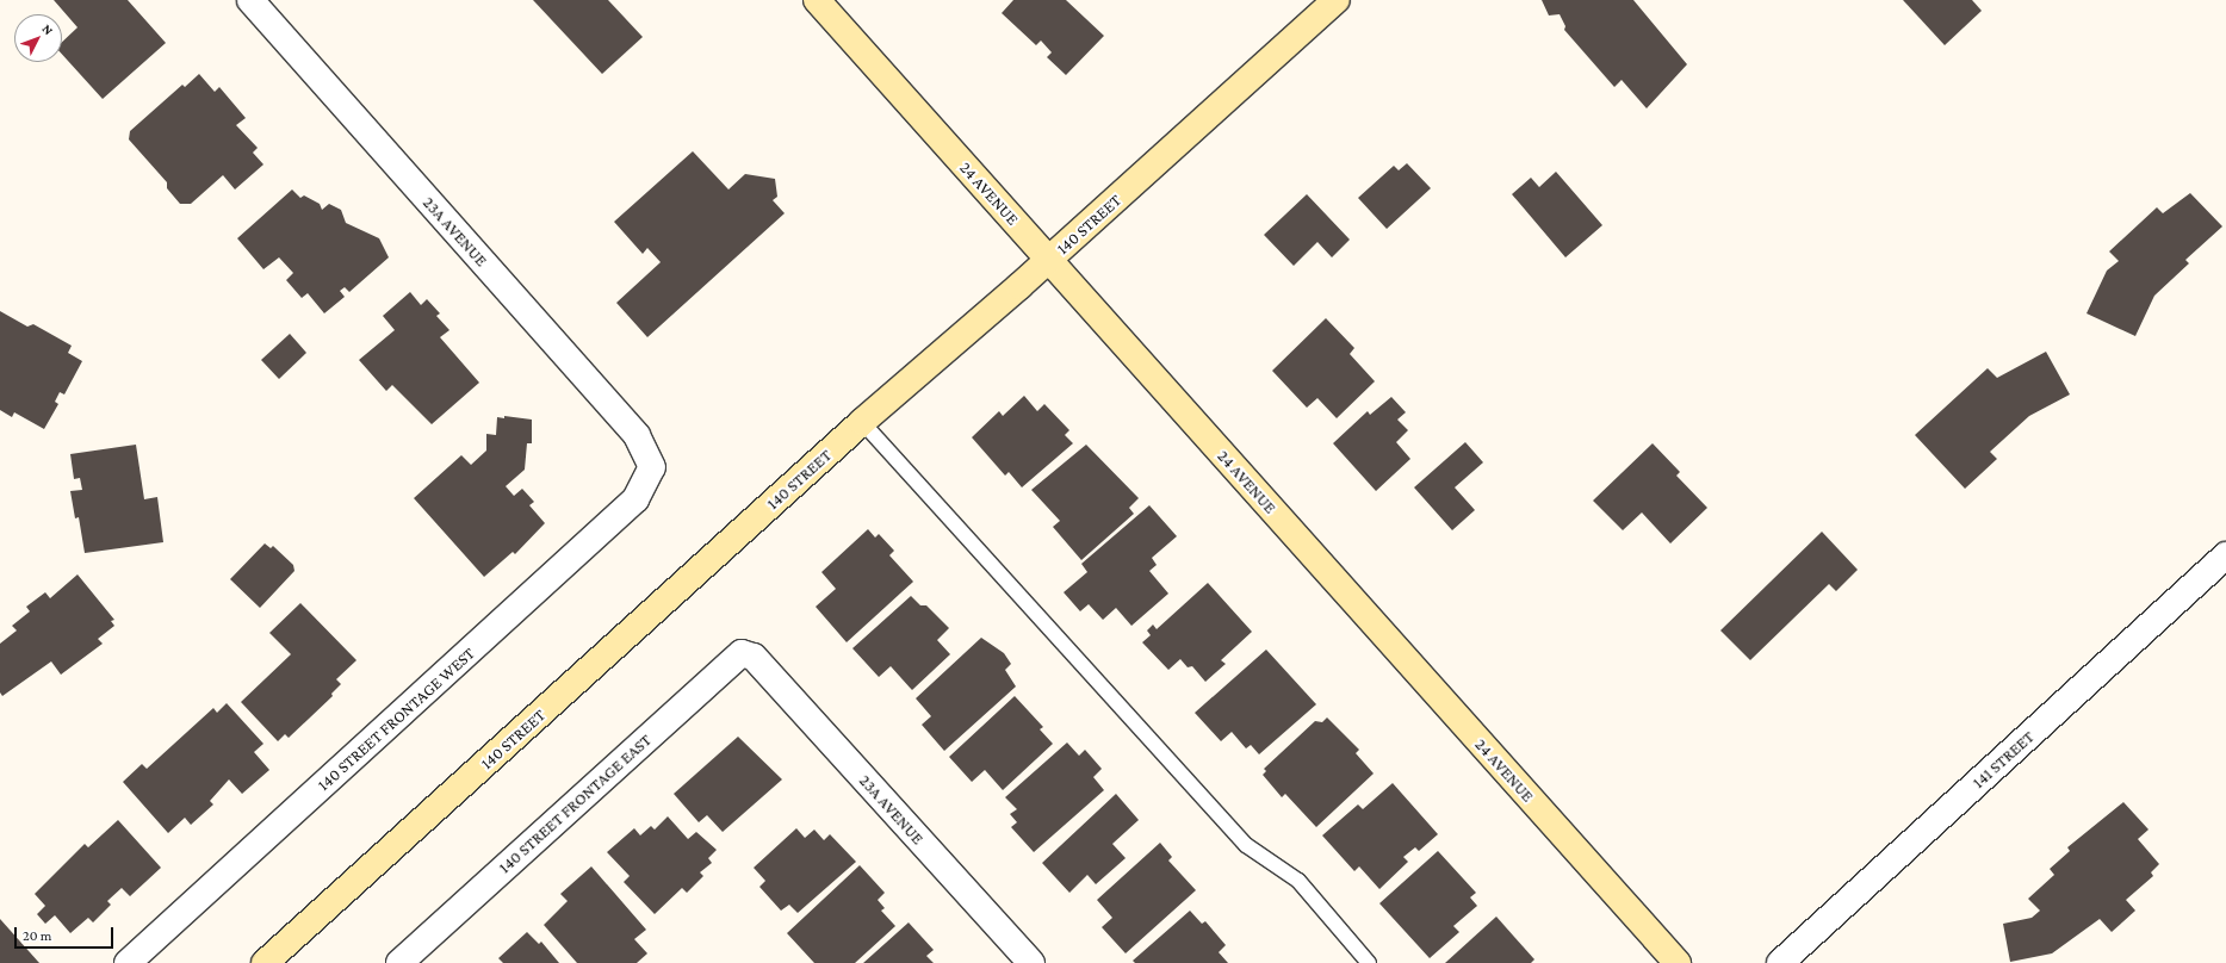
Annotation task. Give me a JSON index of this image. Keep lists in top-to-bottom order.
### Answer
{
  "streets": {
    "main road": ["24 AVENUE", "140 STREET"],
    "street": [
      "23A AVENUE",
      "140 STREET FRONTAGE WEST",
      "141 STREET",
      "140 STREET FRONTAGE EAST"
    ]
  },
  "crossings": [
    ["24 AVENUE", "140 STREET"],
    ["23A AVENUE", "140 STREET FRONTAGE WEST"],
    ["23A AVENUE", "140 STREET FRONTAGE EAST"]
  ],
  "scale_bar": "20 m",
  "north": "top right"
}
